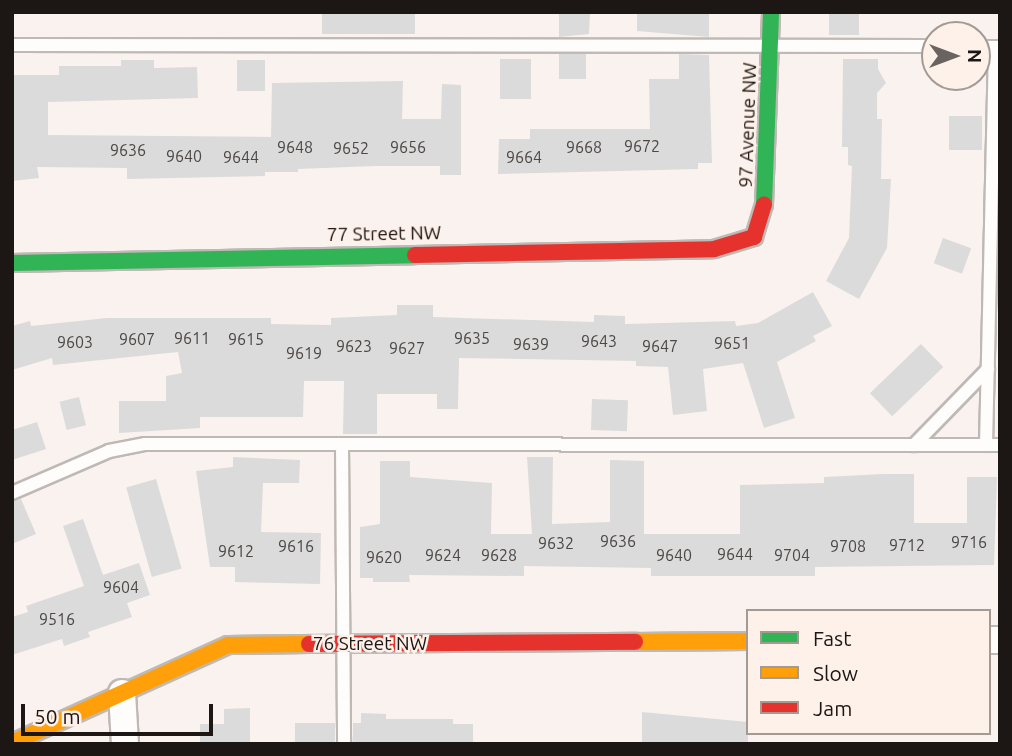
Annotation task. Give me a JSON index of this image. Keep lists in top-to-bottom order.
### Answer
{
  "streets": {
    "street": ["97 Avenue NW", "77 Street NW", "76 Street NW"]
  },
  "crossings": [
    ["97 Avenue NW", "77 Street NW"]
  ],
  "house_numbers": [
    "9672",
    "9648",
    "9656",
    "9668",
    "9652",
    "9636",
    "9640",
    "9644",
    "9664",
    "9611",
    "9635",
    "9607",
    "9615",
    "9643",
    "9603",
    "9651",
    "9639",
    "9623",
    "9647",
    "9627",
    "9619",
    "9636",
    "9716",
    "9632",
    "9712",
    "9616",
    "9708",
    "9612",
    "9644",
    "9624",
    "9628",
    "9640",
    "9704",
    "9620",
    "9604",
    "9516"
  ],
  "legend": ["Fast", "Slow", "Jam"],
  "scale_bar": "50 m",
  "north": "right"
}
